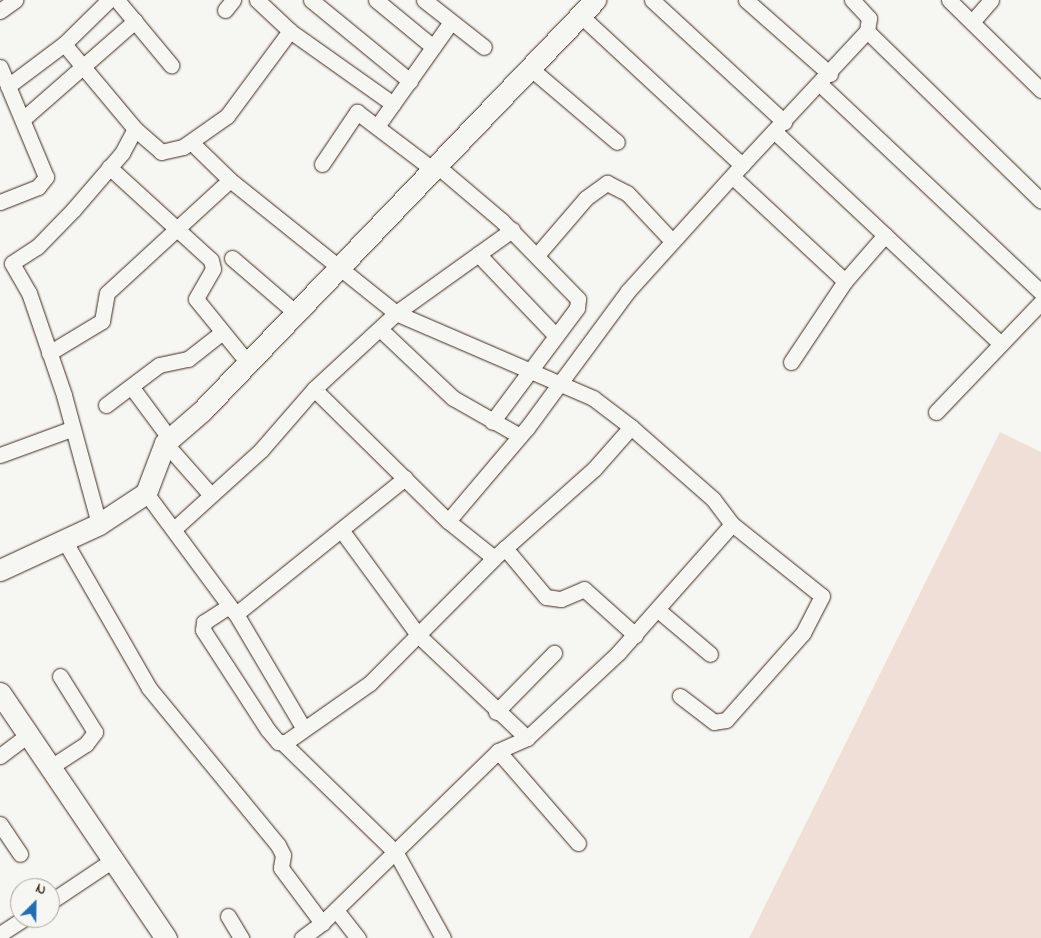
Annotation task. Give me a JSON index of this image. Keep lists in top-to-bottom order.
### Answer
{
  "north": "top right"
}
